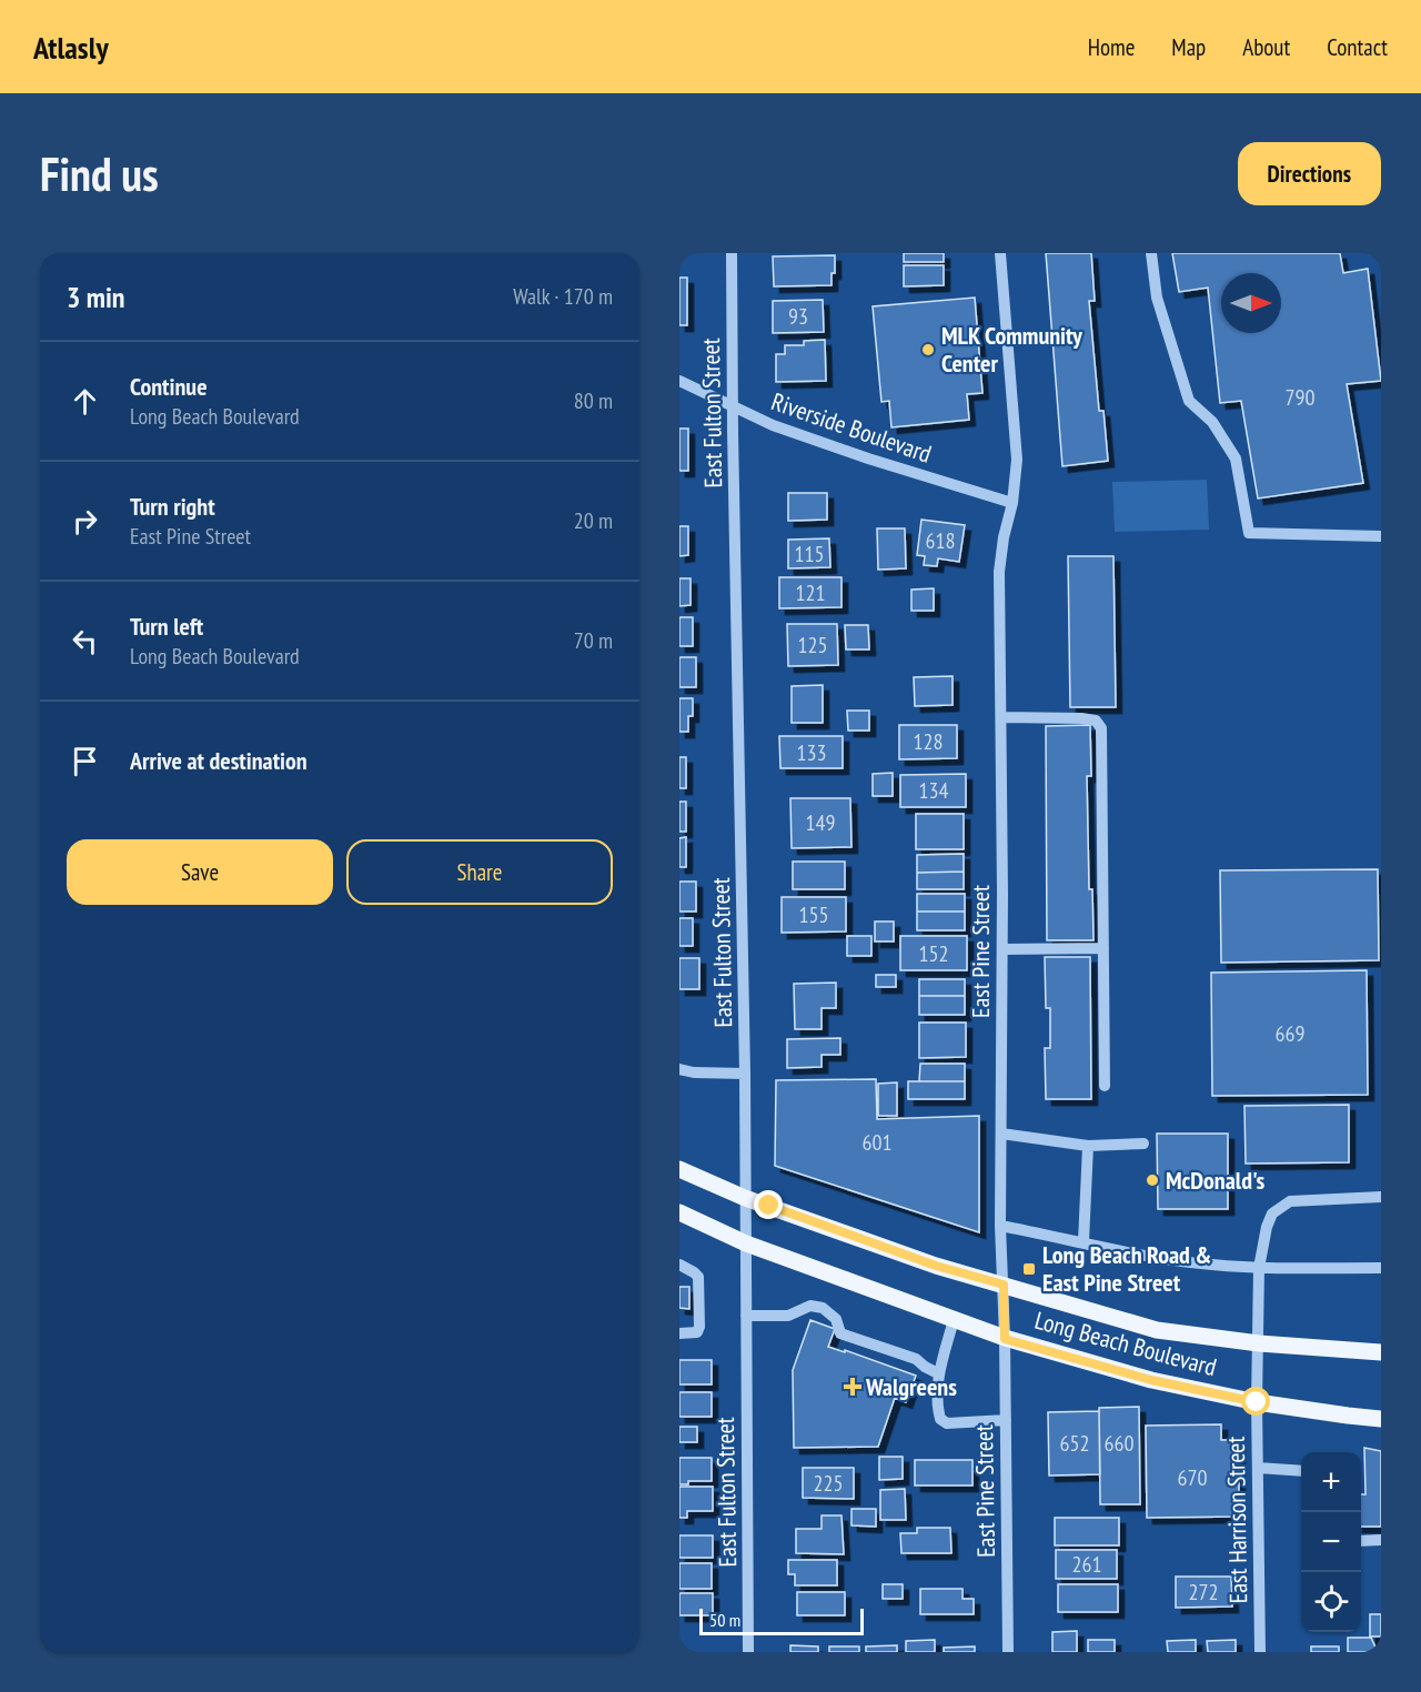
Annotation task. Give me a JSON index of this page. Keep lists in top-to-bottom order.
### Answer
{
  "streets": {
    "main road": ["Long Beach Boulevard"],
    "street": [
      "East Fulton Street",
      "Riverside Boulevard",
      "East Pine Street",
      "East Harrison Street"
    ]
  },
  "crossings": [
    ["East Fulton Street", "Riverside Boulevard"],
    ["East Fulton Street", "Long Beach Boulevard"],
    ["Riverside Boulevard", "East Pine Street"],
    ["East Pine Street", "Long Beach Boulevard"],
    ["Long Beach Boulevard", "East Harrison Street"]
  ],
  "places": {
    "other": ["MLK Community Center", "McDonald's"],
    "transit": ["Long Beach Road & East Pine Street"],
    "health": ["Walgreens"]
  },
  "house_numbers": [
    "93",
    "790",
    "618",
    "115",
    "121",
    "125",
    "128",
    "133",
    "134",
    "149",
    "155",
    "152",
    "669",
    "601",
    "652",
    "660",
    "670",
    "225",
    "261",
    "272"
  ],
  "scale_bar": "50 m",
  "north": "right",
  "page": {
    "header": "Atlasly",
    "nav": [
      "Home",
      "Map",
      "About",
      "Contact"
    ],
    "buttons": [
      "Directions",
      ["Save", "Share"]
    ],
    "title": "Find us",
    "heading": ["3 min", "Walk · 170 m"],
    "list": [
      ["Continue", "Long Beach Boulevard", "80 m"],
      ["Turn right", "East Pine Street", "20 m"],
      ["Turn left", "Long Beach Boulevard", "70 m"],
      "Arrive at destination"
    ],
    "map_buttons": ["+", "−"],
    "scale": "50 m"
  }
}
